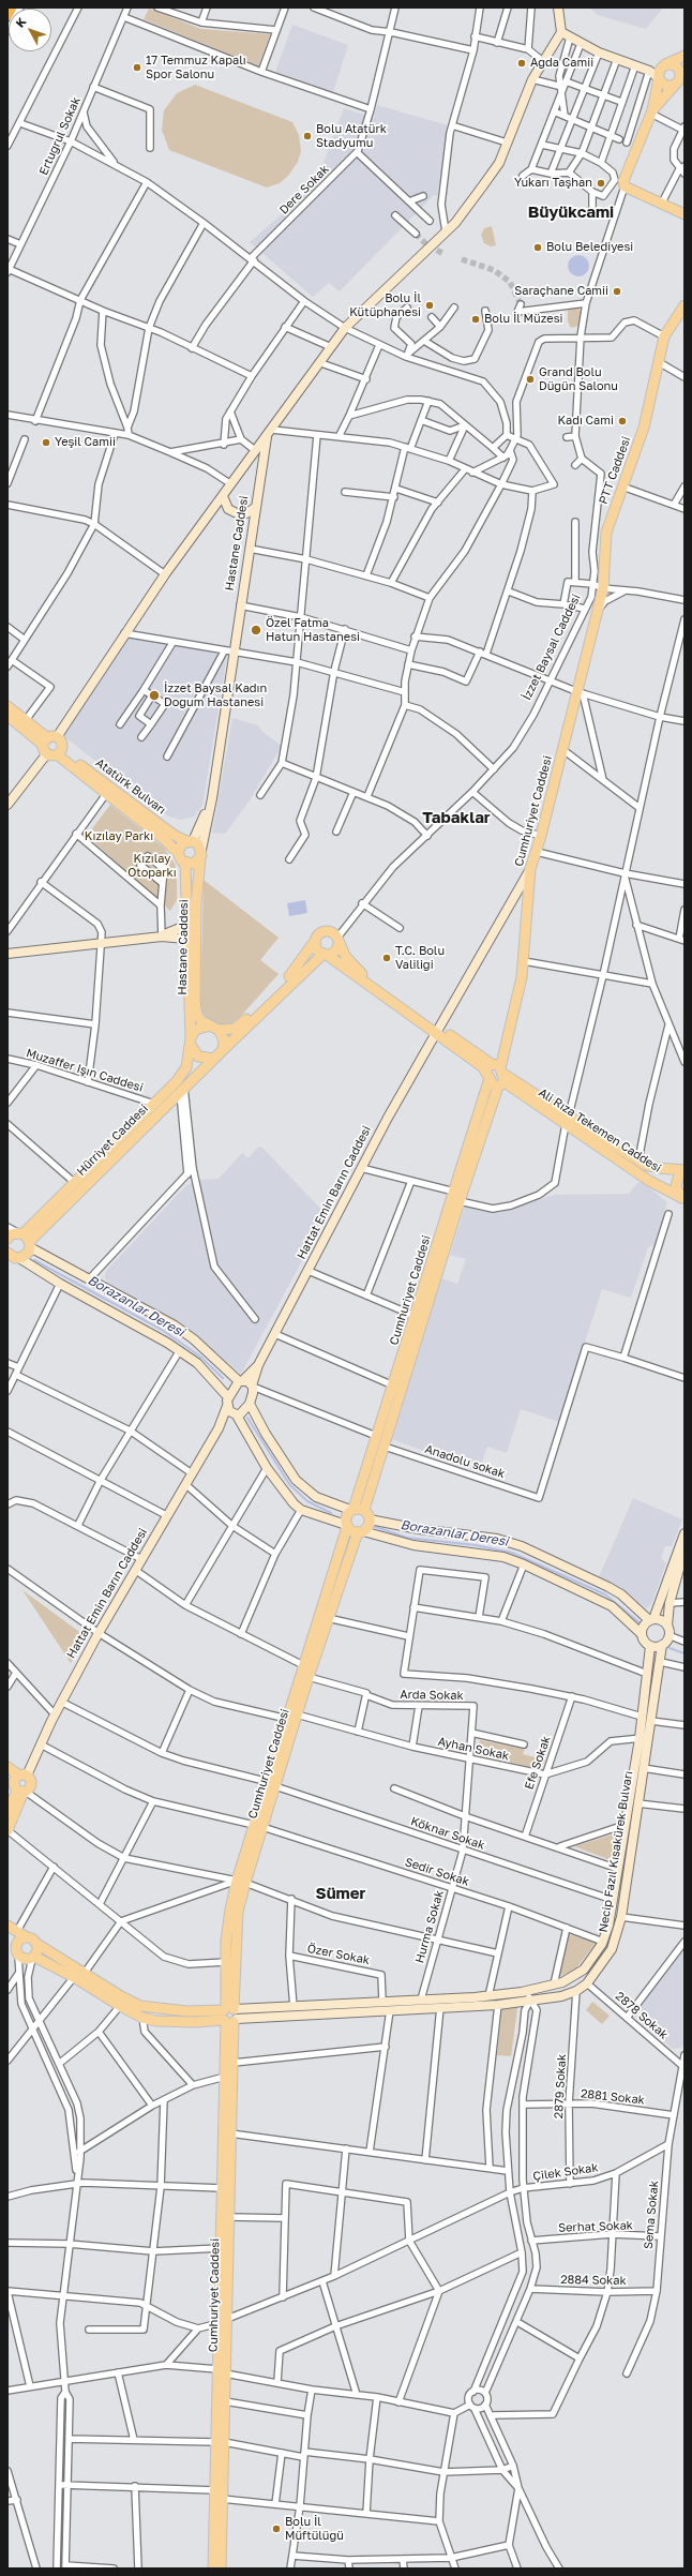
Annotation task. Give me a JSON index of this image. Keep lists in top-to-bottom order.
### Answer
{
  "streets": {
    "main road": [
      "PTT Caddesi",
      "Hastane Caddesi",
      "Atatürk Bulvarı",
      "Cumhuriyet Caddesi",
      "Ali Rıza Tekemen Caddesi",
      "Hürriyet Caddesi",
      "Hattat Emin Barın Caddesi",
      "Necip Fazıl Kısakürek Bulvarı"
    ],
    "street": [
      "Ertuğrul Sokak",
      "Dere Sokak",
      "İzzet Baysal Caddesi",
      "Muzaffer Işın Caddesi",
      "Anadolu sokak",
      "Arda Sokak",
      "Ayhan Sokak",
      "Efe Sokak",
      "Köknar Sokak",
      "Sedir Sokak",
      "Hurma Sokak",
      "Özer Sokak",
      "2878 Sokak",
      "2879 Sokak",
      "2881 Sokak",
      "Çilek Sokak",
      "Sema Sokak",
      "Serhat Sokak",
      "2884 Sokak"
    ]
  },
  "crossings": [
    ["PTT Caddesi", "Cumhuriyet Caddesi"],
    ["Hastane Caddesi", "Atatürk Bulvarı"],
    ["Hastane Caddesi", "Hürriyet Caddesi"],
    ["İzzet Baysal Caddesi", "Hürriyet Caddesi"],
    ["Cumhuriyet Caddesi", "Ali Rıza Tekemen Caddesi"],
    ["Cumhuriyet Caddesi", "Hattat Emin Barın Caddesi"],
    ["Cumhuriyet Caddesi", "Anadolu sokak"],
    ["Cumhuriyet Caddesi", "Arda Sokak"],
    ["Cumhuriyet Caddesi", "Ayhan Sokak"],
    ["Cumhuriyet Caddesi", "Köknar Sokak"],
    ["Cumhuriyet Caddesi", "Necip Fazıl Kısakürek Bulvarı"],
    ["Cumhuriyet Caddesi", "Sedir Sokak"],
    ["Cumhuriyet Caddesi", "Çilek Sokak"],
    ["Muzaffer Işın Caddesi", "Hürriyet Caddesi"],
    ["Hattat Emin Barın Caddesi", "Köknar Sokak"],
    ["Hattat Emin Barın Caddesi", "Sedir Sokak"],
    ["Arda Sokak", "Hurma Sokak"],
    ["Ayhan Sokak", "Efe Sokak"],
    ["Ayhan Sokak", "Necip Fazıl Kısakürek Bulvarı"],
    ["Ayhan Sokak", "Hurma Sokak"],
    ["Köknar Sokak", "Necip Fazıl Kısakürek Bulvarı"],
    ["Köknar Sokak", "Hurma Sokak"],
    ["Necip Fazıl Kısakürek Bulvarı", "Sedir Sokak"],
    ["Necip Fazıl Kısakürek Bulvarı", "Hurma Sokak"],
    ["Necip Fazıl Kısakürek Bulvarı", "Özer Sokak"],
    ["Necip Fazıl Kısakürek Bulvarı", "2878 Sokak"],
    ["Necip Fazıl Kısakürek Bulvarı", "2879 Sokak"],
    ["Sedir Sokak", "Hurma Sokak"],
    ["2878 Sokak", "Sema Sokak"],
    ["2879 Sokak", "2881 Sokak"],
    ["2879 Sokak", "Çilek Sokak"],
    ["2881 Sokak", "Sema Sokak"],
    ["Çilek Sokak", "Sema Sokak"],
    ["Sema Sokak", "Serhat Sokak"],
    ["Sema Sokak", "2884 Sokak"]
  ],
  "districts": ["Büyükcami", "Tabaklar", "Sümer"],
  "water": ["Borazanlar Deresi"],
  "parks": ["Kızılay Parkı", "Kızılay Otoparkı"],
  "places": [
    "Ağda Camii",
    "17 Temmuz Kapalı Spor Salonu",
    "Bolu Atatürk Stadyumu",
    "Yukarı Taşhan",
    "Bolu Belediyesi",
    "Saraçhane Camii",
    "Bolu İl Kütüphanesi",
    "Bolu İl Müzesi",
    "Grand Bolu Düğün Salonu",
    "Kadı Cami",
    "Yeşil Camii",
    "Özel Fatma Hatun Hastanesi",
    "İzzet Baysal Kadın Doğum Hastanesi",
    "T.C. Bolu Valiliği",
    "Bolu İl Müftülüğü"
  ],
  "north": "top left"
}
